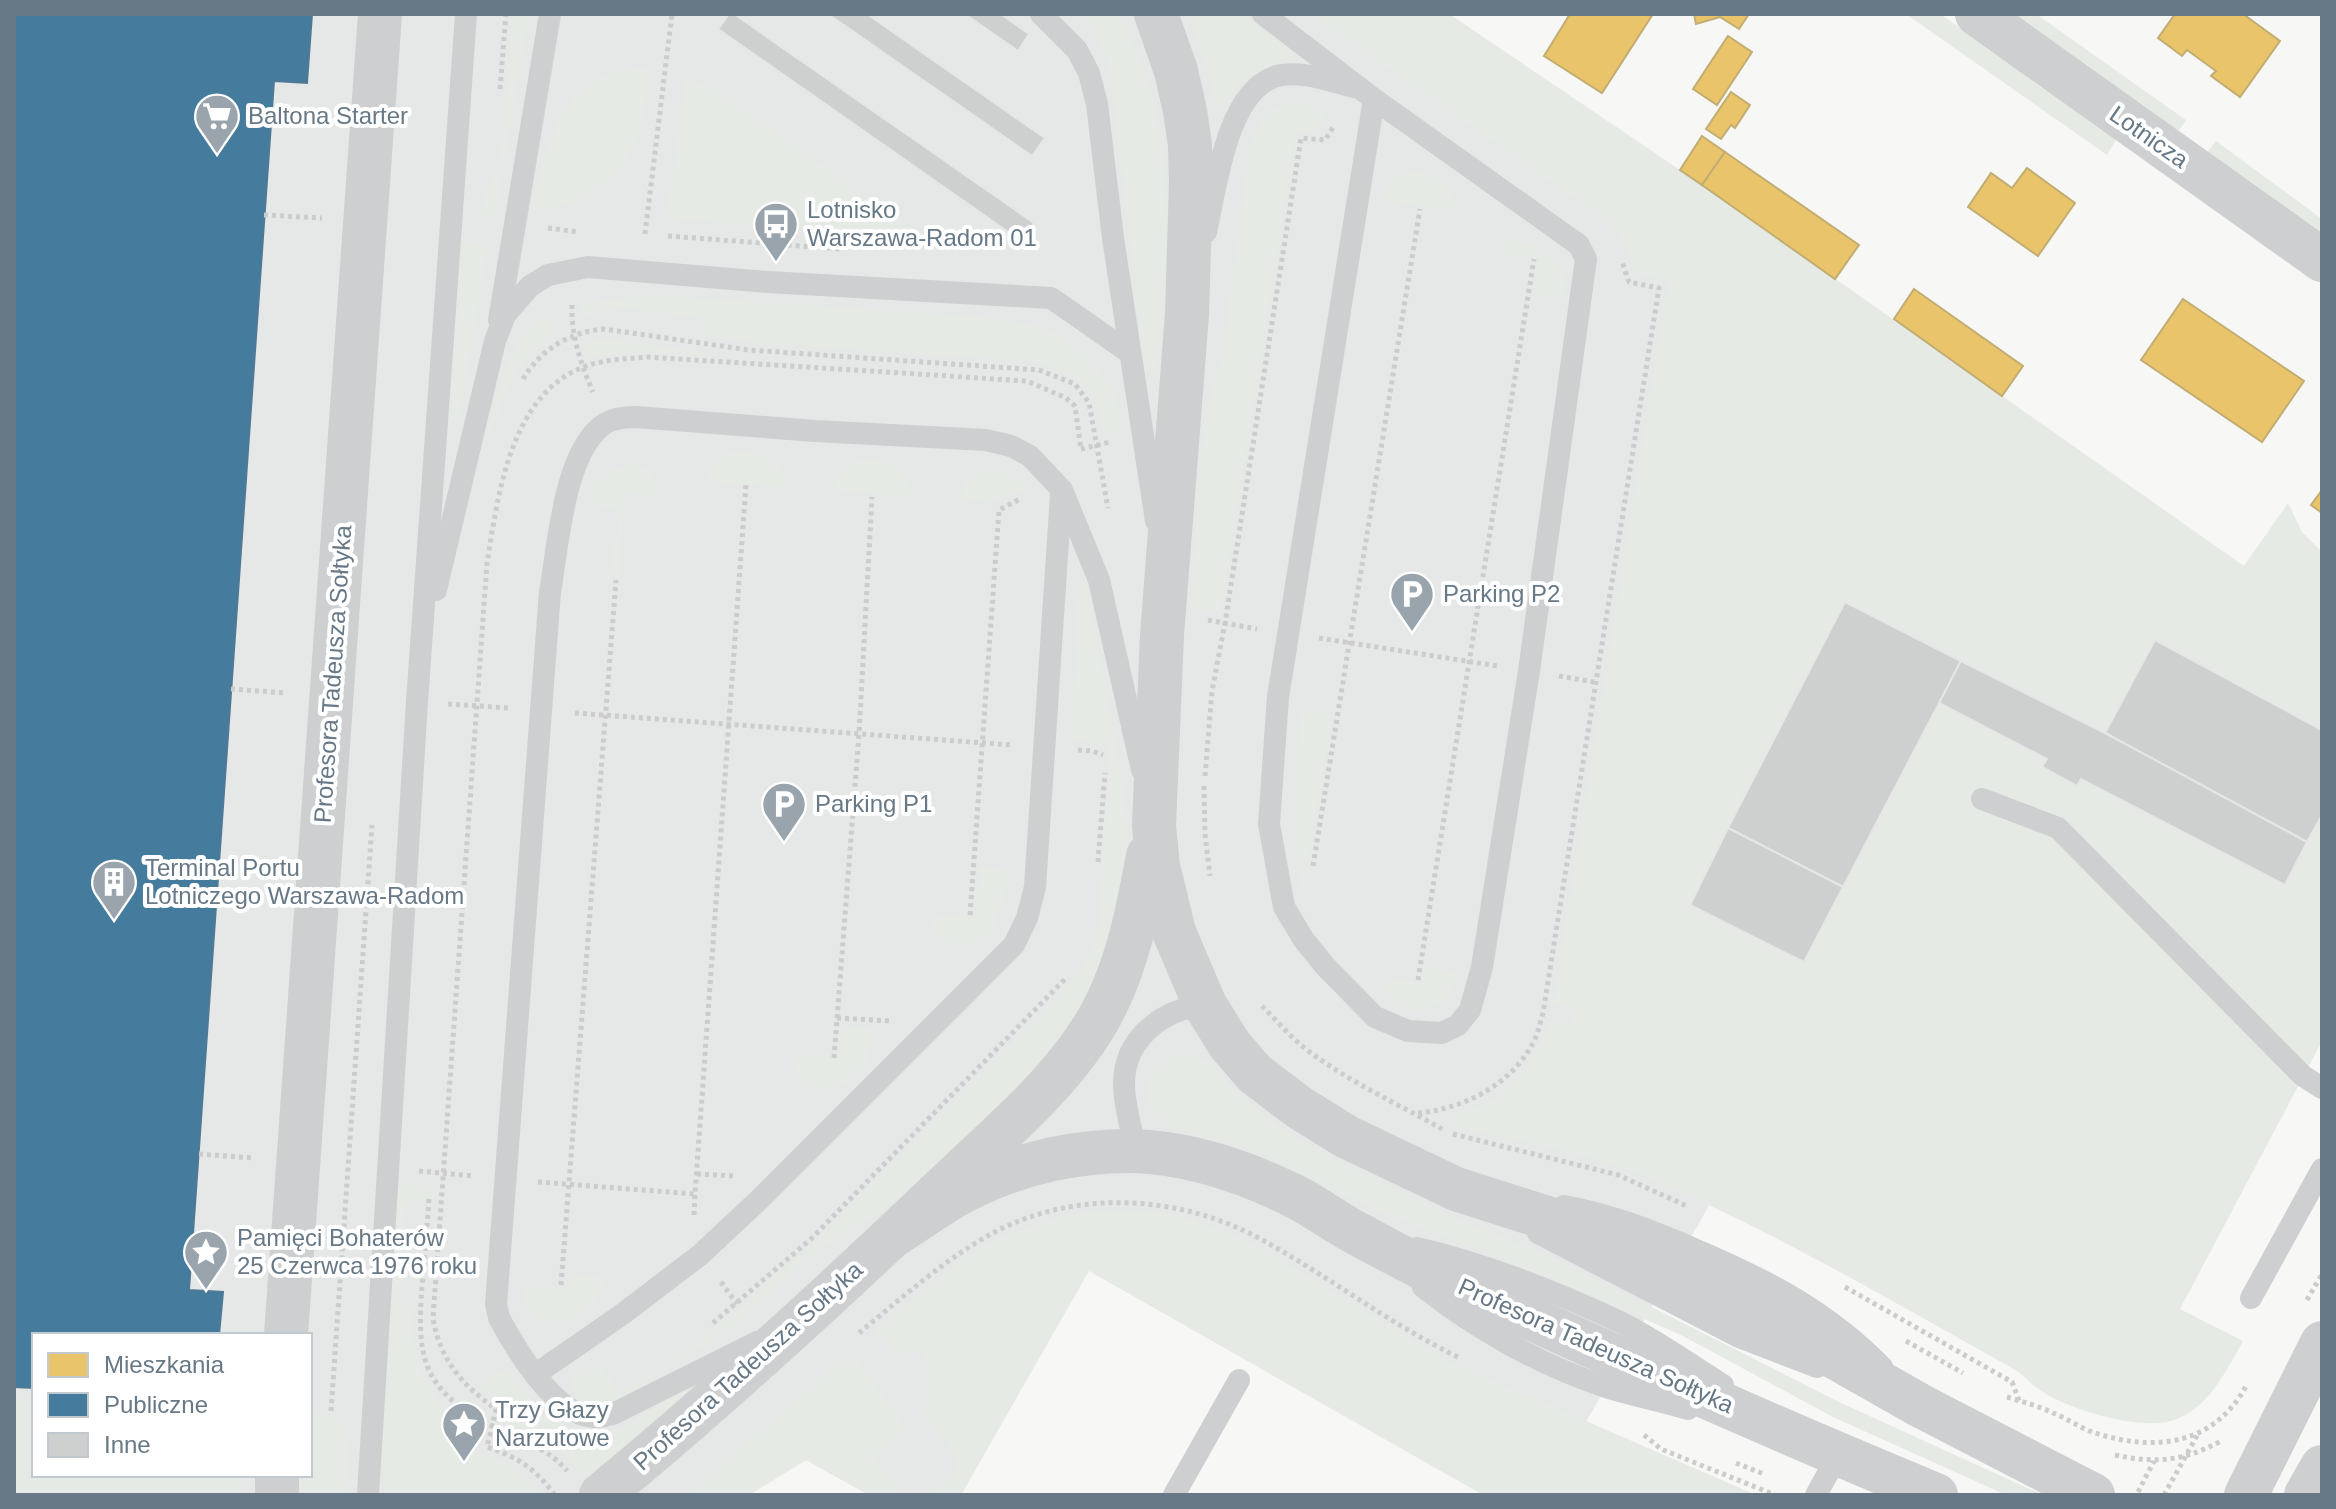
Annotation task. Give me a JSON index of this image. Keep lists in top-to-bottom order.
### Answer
{
  "streets": {
    "street": ["Lotnicza", "Profesora Tadeusza Sołtyka"]
  },
  "places": {
    "supermarket": ["Baltona Starter"],
    "bus stop": ["Lotnisko Warszawa-Radom 01"],
    "parking": ["Parking P2", "Parking P1"],
    "building": ["Terminal Portu Lotniczego Warszawa-Radom"],
    "place": ["Pamięci Bohaterów 25 Czerwca 1976 roku", "Trzy Głazy Narzutowe"]
  },
  "legend": ["Mieszkania", "Publiczne", "Inne"]
}
